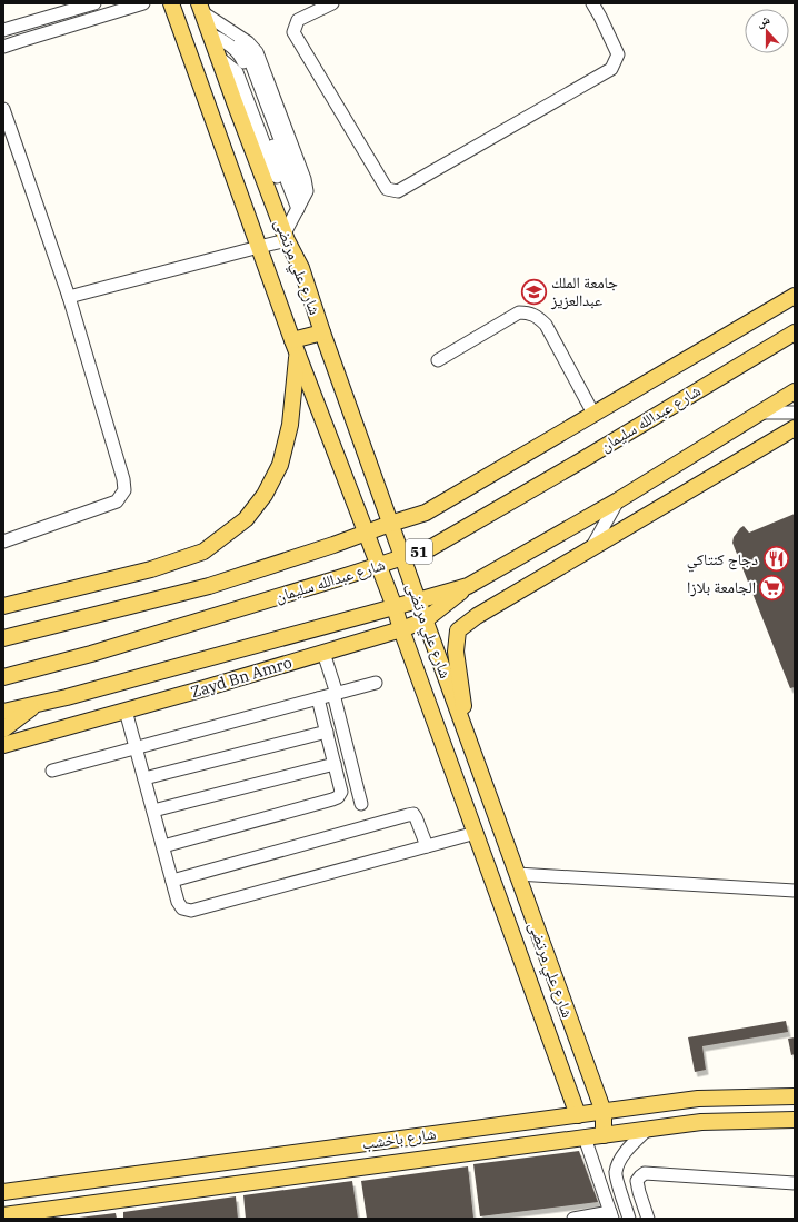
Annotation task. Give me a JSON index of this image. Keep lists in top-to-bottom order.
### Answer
{
  "streets": {
    "main road": [
      "شارع علي مرتضى",
      "شارع عبدالله سليمان",
      "51",
      "Zayd Bn Amro",
      "شارع باخشب"
    ]
  },
  "crossings": [
    ["شارع علي مرتضى", "شارع عبدالله سليمان"],
    ["شارع علي مرتضى", "Zayd Bn Amro"],
    ["شارع علي مرتضى", "شارع باخشب"]
  ],
  "places": {
    "school or university": ["جامعة الملك عبدالعزيز"],
    "restaurant": ["دجاج كنتاكي"],
    "supermarket": ["الجامعة بلازا"]
  },
  "north": "top"
}
